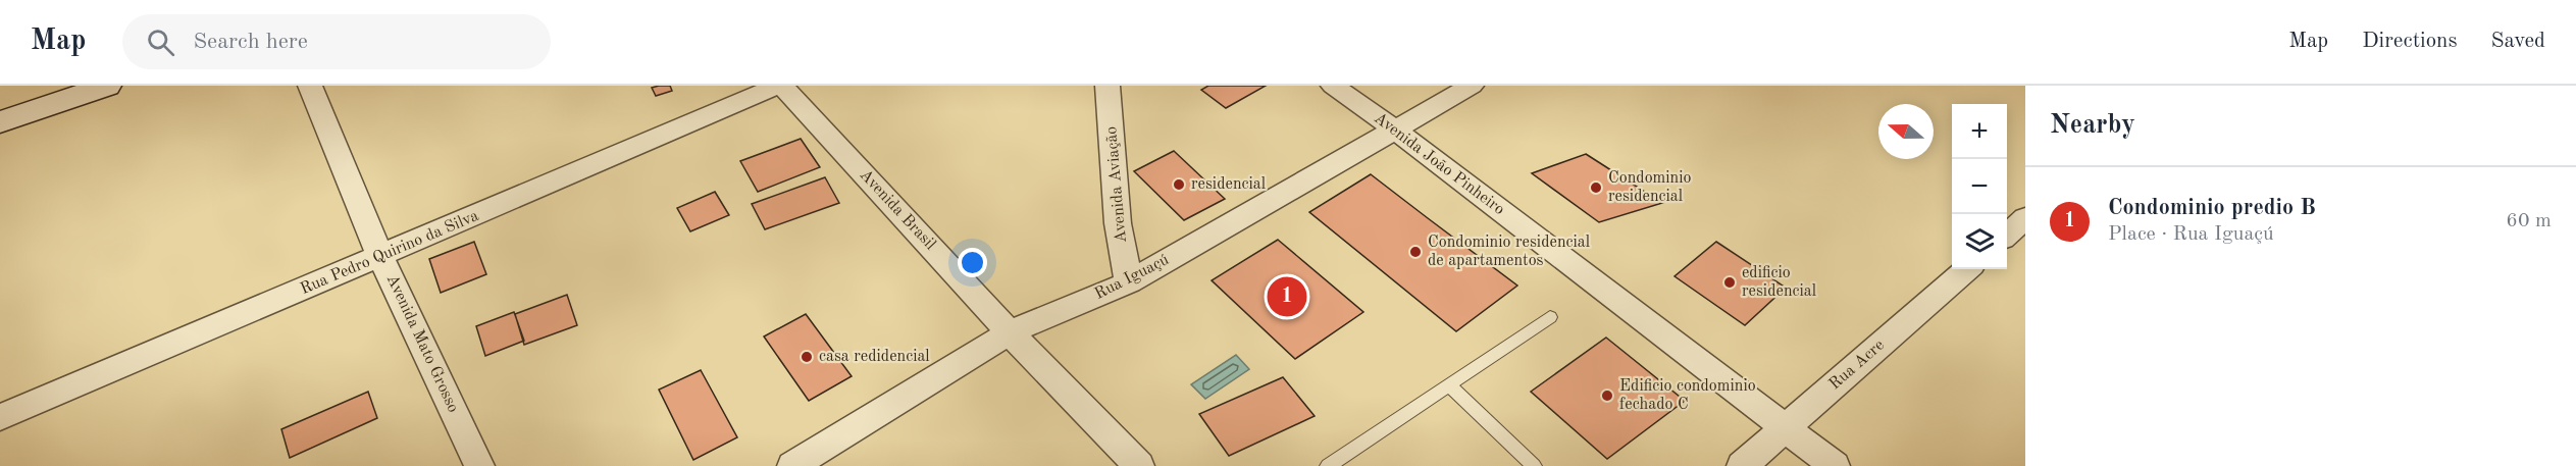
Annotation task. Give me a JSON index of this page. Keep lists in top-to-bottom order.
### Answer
{
  "streets": {
    "street": [
      "Avenida João Pinheiro",
      "Avenida Aviação",
      "Avenida Brasil",
      "Rua Pedro Quirino da Silva",
      "Rua Iguaçú",
      "Avenida Mato Grosso",
      "Rua Acre"
    ]
  },
  "crossings": [
    ["Avenida João Pinheiro", "Rua Iguaçú"],
    ["Avenida João Pinheiro", "Rua Acre"],
    ["Avenida Aviação", "Rua Iguaçú"],
    ["Avenida Brasil", "Rua Pedro Quirino da Silva"],
    ["Avenida Brasil", "Rua Iguaçú"],
    ["Rua Pedro Quirino da Silva", "Avenida Mato Grosso"]
  ],
  "places": [
    "residencial",
    "Condominio residencial",
    "Condominio residencial de apartamentos",
    "edificio residencial",
    "casa redidencial",
    "Edificio condominio fechado C"
  ],
  "north": "left",
  "page": {
    "header": "Map",
    "search": "Search here",
    "nav": ["Map", "Directions", "Saved"],
    "heading": "Nearby",
    "map_buttons": ["+", "−"],
    "list": [
      {
        "mark": "1",
        "name": "Condominio predio B",
        "note": "Place · Rua Iguaçú",
        "value": "60 m"
      }
    ],
    "pins": "1"
  }
}
